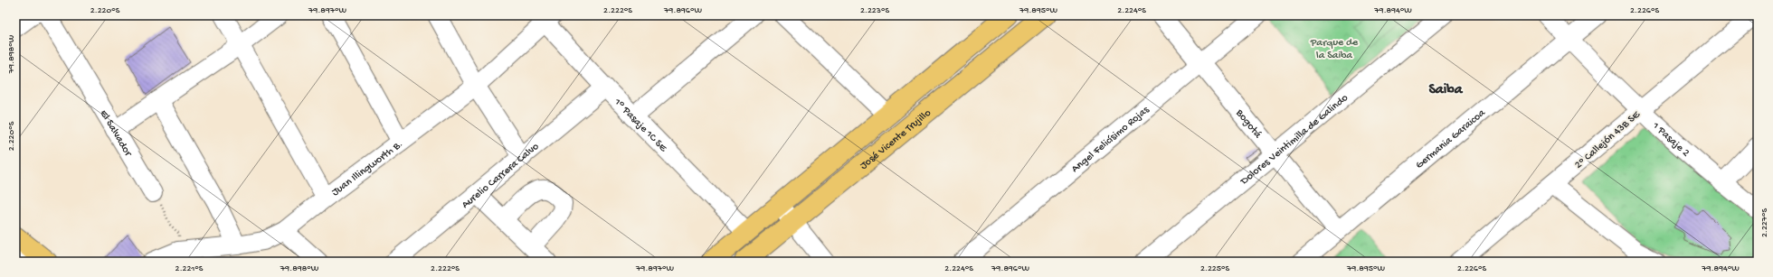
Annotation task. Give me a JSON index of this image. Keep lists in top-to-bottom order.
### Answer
{
  "streets": {
    "main road": ["José Vicente Trujillo"],
    "street": [
      "Bogotá",
      "1° Pasaje 1C SE",
      "El Salvador",
      "Angel Felicísimo Rojas",
      "Dolores Veintimilla de Galindo",
      "1 Pasaje 2",
      "Germania Garaicoa",
      "2º Callejón 43B SE",
      "Juan Illingworth B.",
      "Aurelio Carrera Calvo"
    ]
  },
  "crossings": [
    ["Bogotá", "Angel Felicísimo Rojas"],
    ["Bogotá", "Dolores Veintimilla de Galindo"],
    ["Bogotá", "Germania Garaicoa"],
    ["1° Pasaje 1C SE", "José Vicente Trujillo"],
    ["1° Pasaje 1C SE", "Juan Illingworth B."],
    ["1° Pasaje 1C SE", "Aurelio Carrera Calvo"],
    ["1 Pasaje 2", "Germania Garaicoa"],
    ["1 Pasaje 2", "2º Callejón 43B SE"]
  ],
  "districts": ["Saiba"],
  "parks": ["Parque de la Saiba"],
  "coordinates": [
    "2.220°S",
    "79.897°W",
    "2.222°S",
    "79.896°W",
    "2.223°S",
    "79.895°W",
    "2.224°S",
    "79.894°W",
    "2.226°S",
    "79.898°W",
    "2.227°S",
    "2.221°S",
    "2.225°S"
  ]
}
